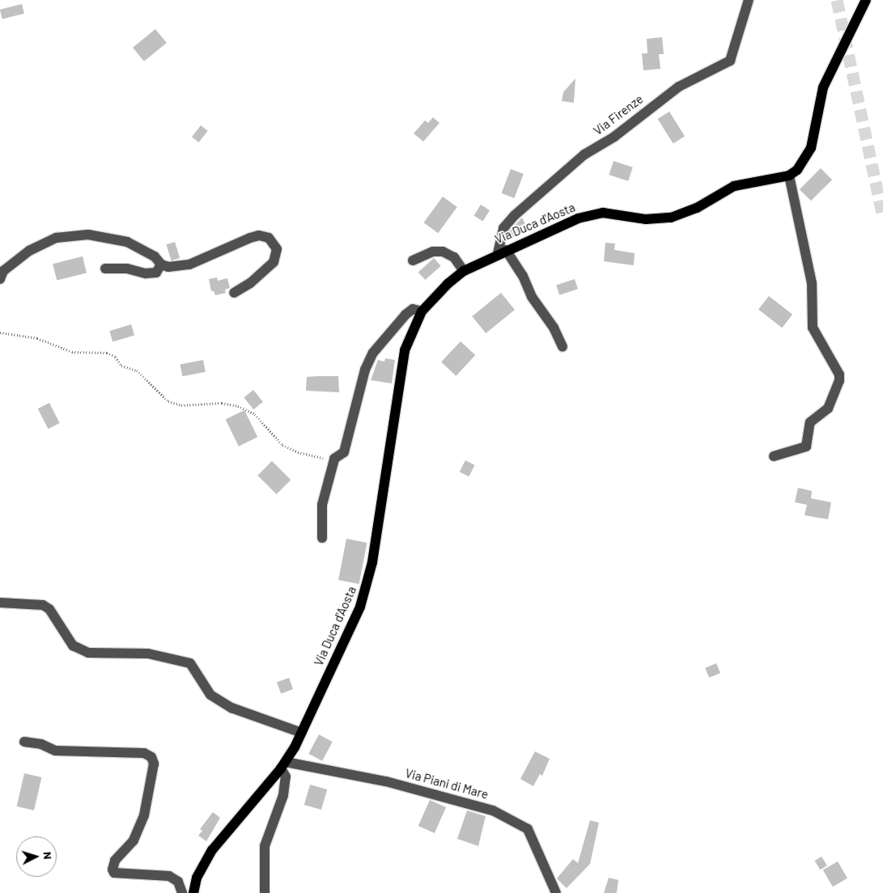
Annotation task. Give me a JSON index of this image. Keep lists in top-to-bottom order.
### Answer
{
  "streets": {
    "main road": ["Via Duca d'Aosta"],
    "street": ["Via Firenze", "Via Piani di Mare"]
  },
  "crossings": [
    ["Via Firenze", "Via Duca d'Aosta"],
    ["Via Duca d'Aosta", "Via Piani di Mare"]
  ],
  "north": "right"
}
